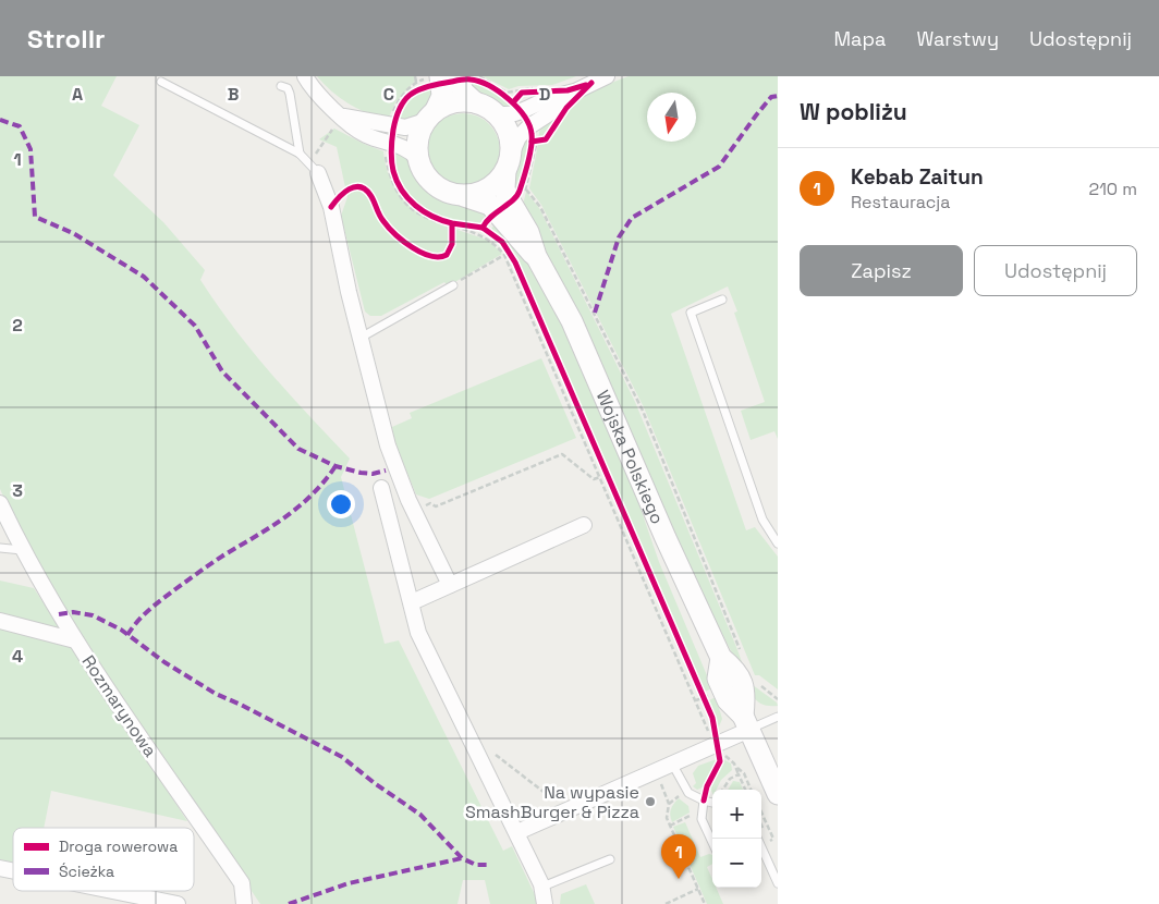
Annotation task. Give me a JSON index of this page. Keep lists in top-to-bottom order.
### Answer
{
  "streets": {
    "main road": ["Wojska Polskiego"],
    "street": ["Rozmarynowa"]
  },
  "places": ["Na wypasie SmashBurger & Pizza"],
  "legend": ["Droga rowerowa", "Ścieżka"],
  "north": "bottom",
  "page": {
    "header": "Strollr",
    "nav": ["Mapa", "Warstwy", "Udostępnij"],
    "heading": "W pobliżu",
    "list": [
      {
        "mark": "1",
        "name": "Kebab Zaitun",
        "note": "Restauracja",
        "value": "210 m"
      }
    ],
    "buttons": ["Zapisz", "Udostępnij"],
    "map_buttons": ["+", "−"],
    "pins": "1"
  },
  "grid": {
    "columns": [
      "A",
      "B",
      "C",
      "D"
    ],
    "rows": [
      "1",
      "2",
      "3",
      "4"
    ]
  }
}
